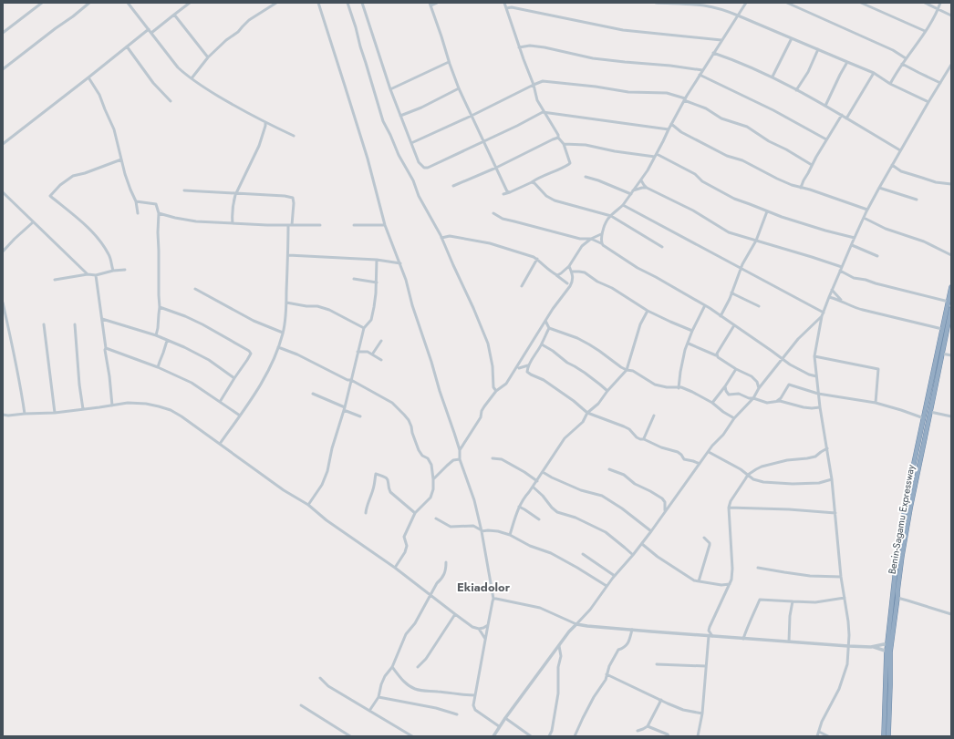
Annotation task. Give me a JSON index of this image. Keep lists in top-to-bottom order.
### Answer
{
  "streets": {
    "highway": ["Benin-Sagamu Expressway"]
  },
  "districts": ["Ekiadolor"]
}
